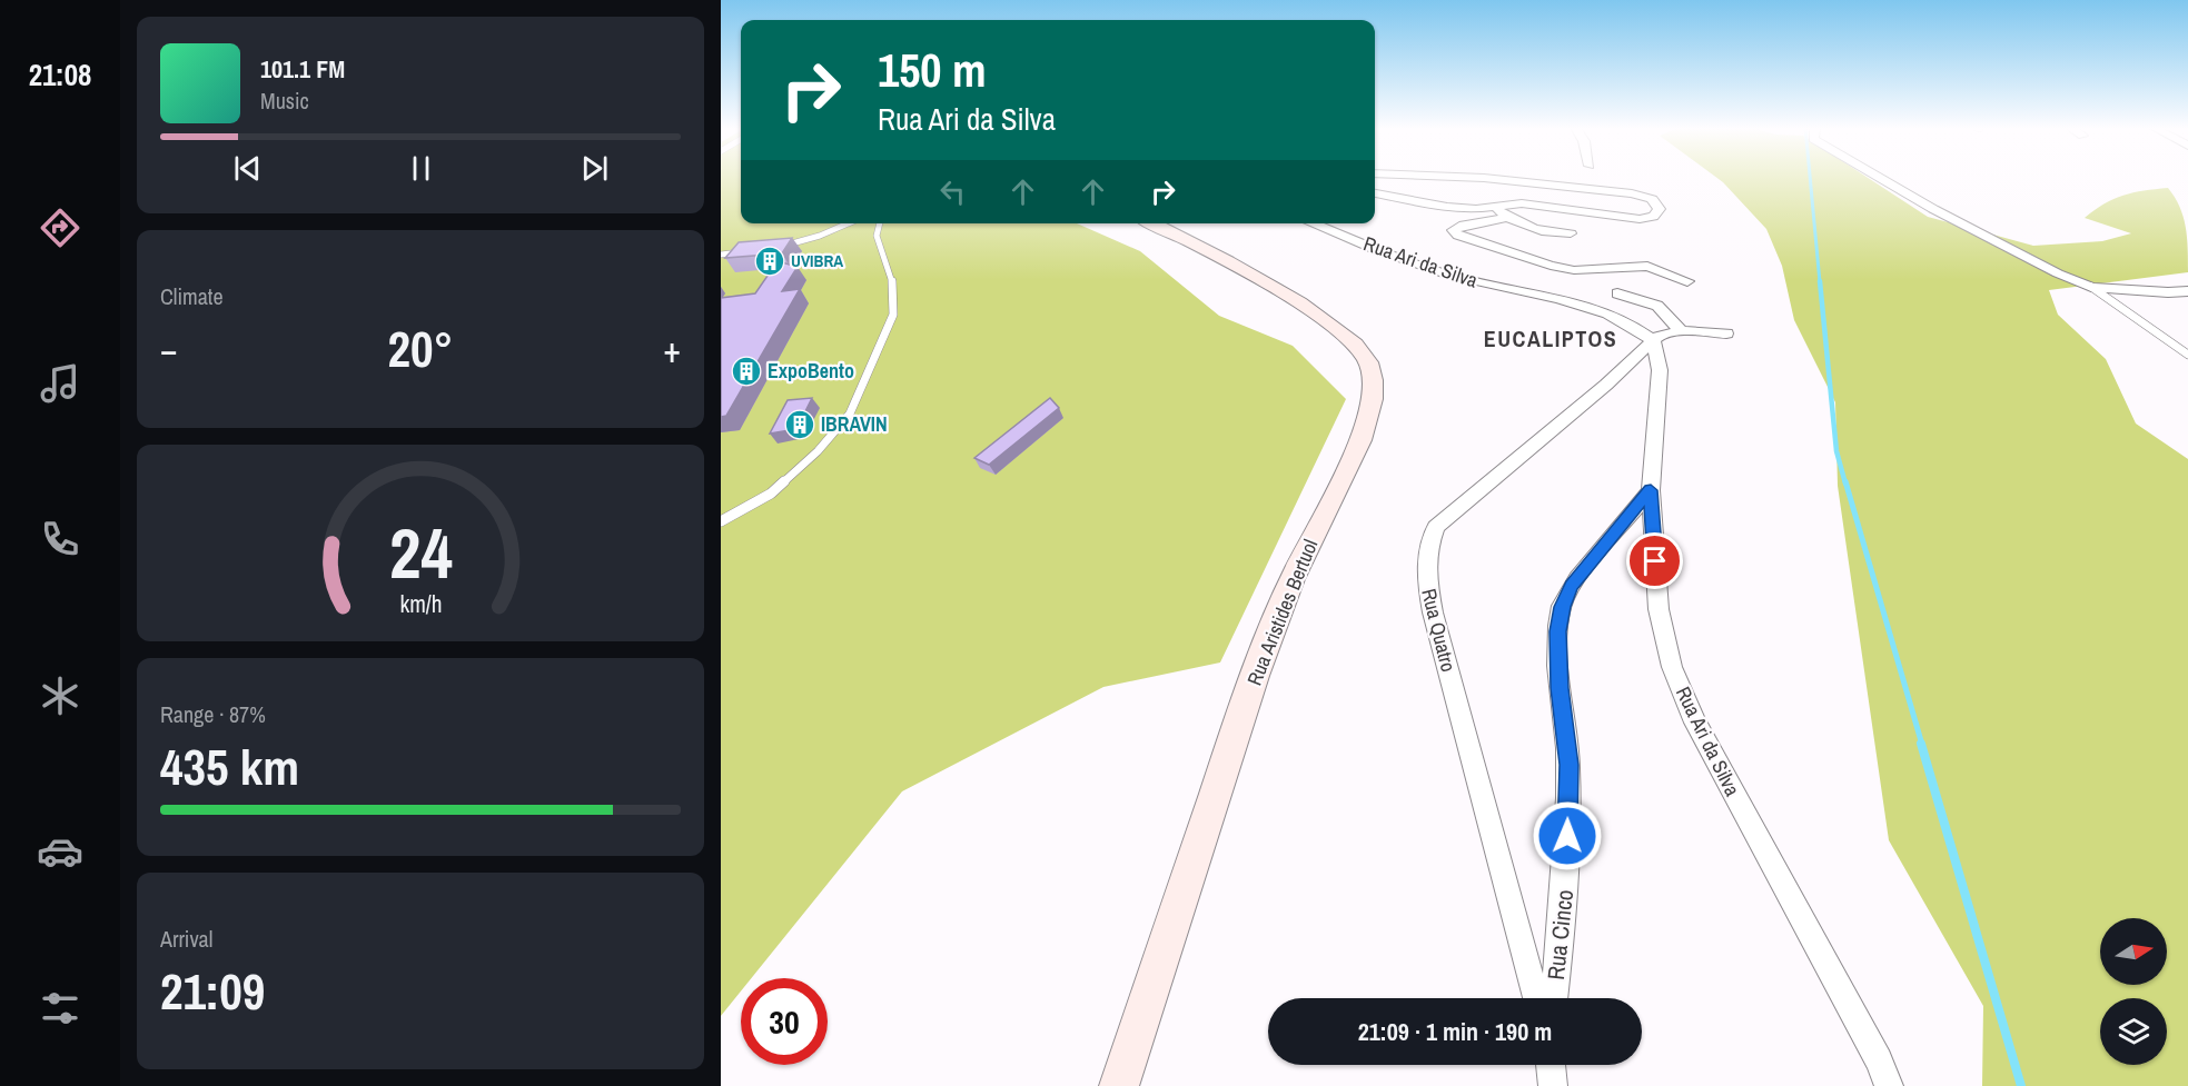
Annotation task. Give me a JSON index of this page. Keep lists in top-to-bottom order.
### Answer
{
  "streets": {
    "main road": ["Rua Aristides Bertuol"],
    "street": ["Rua Ari da Silva", "Rua Quatro", "Rua Cinco"]
  },
  "crossings": [
    ["Rua Ari da Silva", "Rua Quatro"],
    ["Rua Ari da Silva", "Rua Cinco"]
  ],
  "districts": ["EUCALIPTOS"],
  "places": {
    "building": ["UVIBRA", "ExpoBento", "IBRAVIN"]
  },
  "north": "right",
  "page": {
    "tabs": "21:08",
    "turn": ["150 m", "Rua Ari da Silva"],
    "song": ["101.1 FM", "Music"],
    "tile": [
      "Climate",
      ["Range · 87%", "435 km"],
      ["Arrival", "21:09"]
    ],
    "heat": ["−", "20°", "+"],
    "limit": "30",
    "trip": "21:09 · 1 min · 190 m",
    "gauge": ["24", "km/h"]
  }
}
